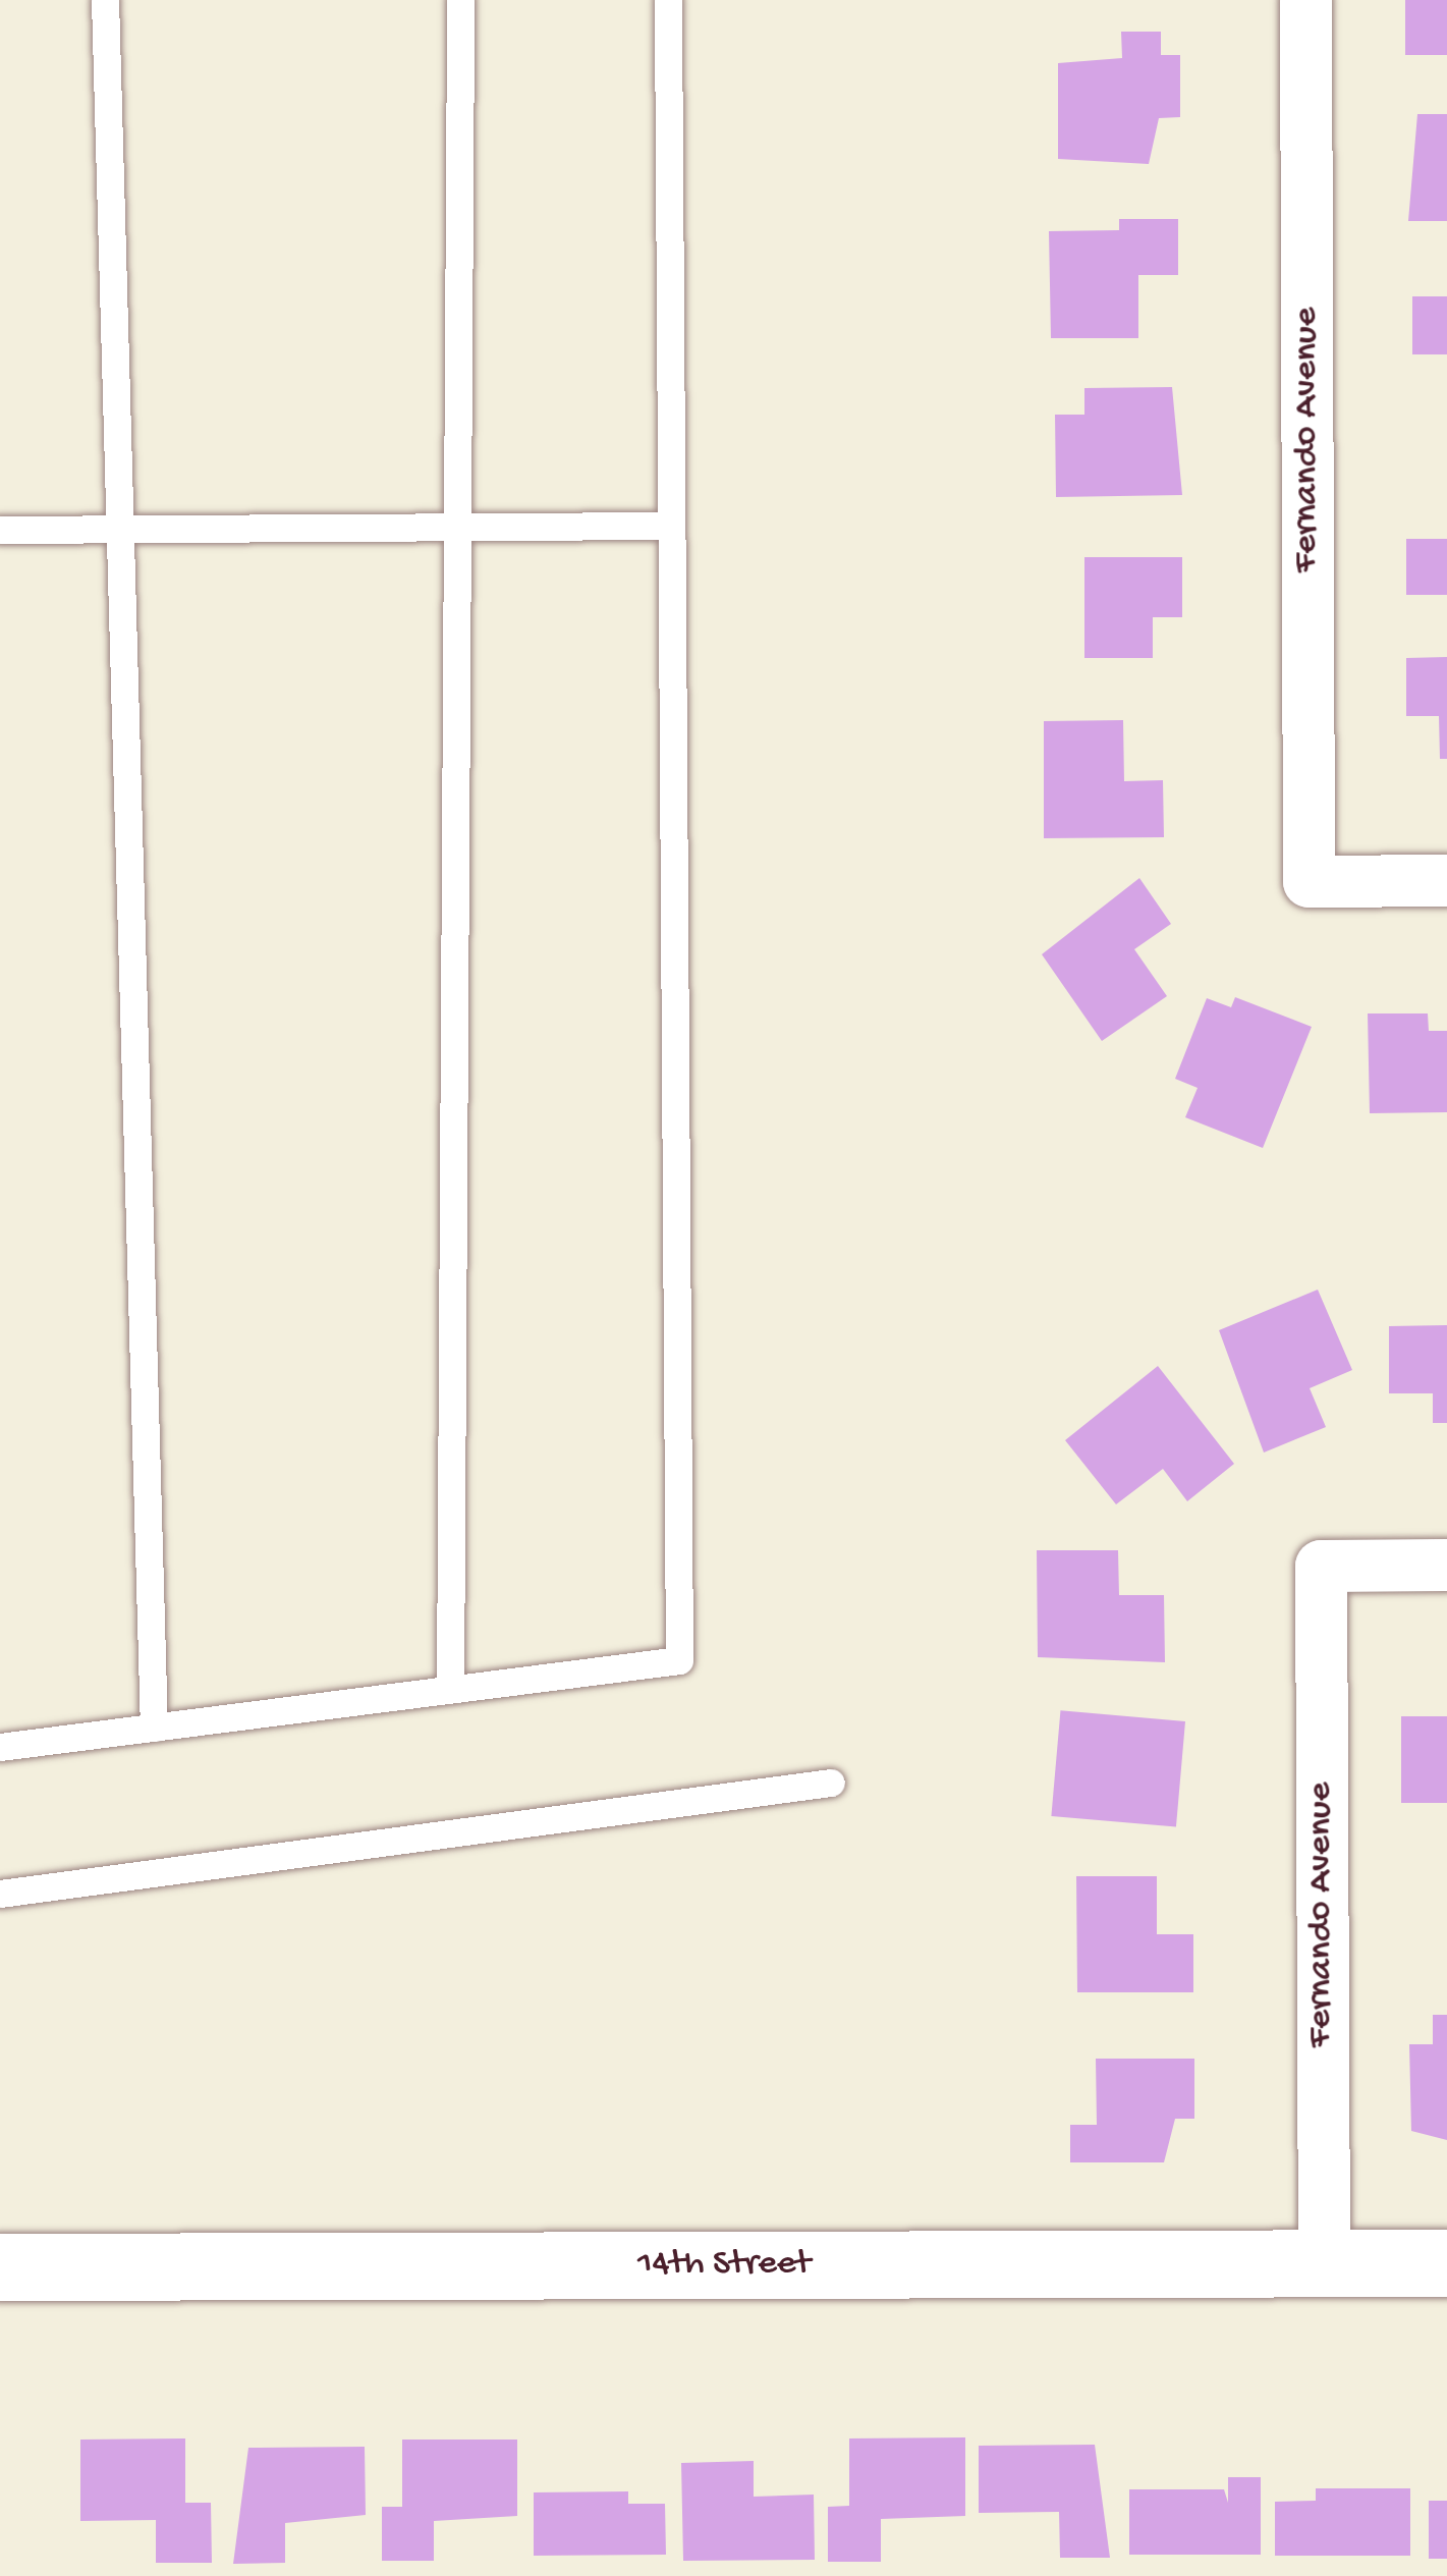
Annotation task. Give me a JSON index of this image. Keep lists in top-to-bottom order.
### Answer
{
  "streets": {
    "street": ["Fernando Avenue", "14th Street"]
  },
  "crossings": [
    ["Fernando Avenue", "14th Street"]
  ]
}
